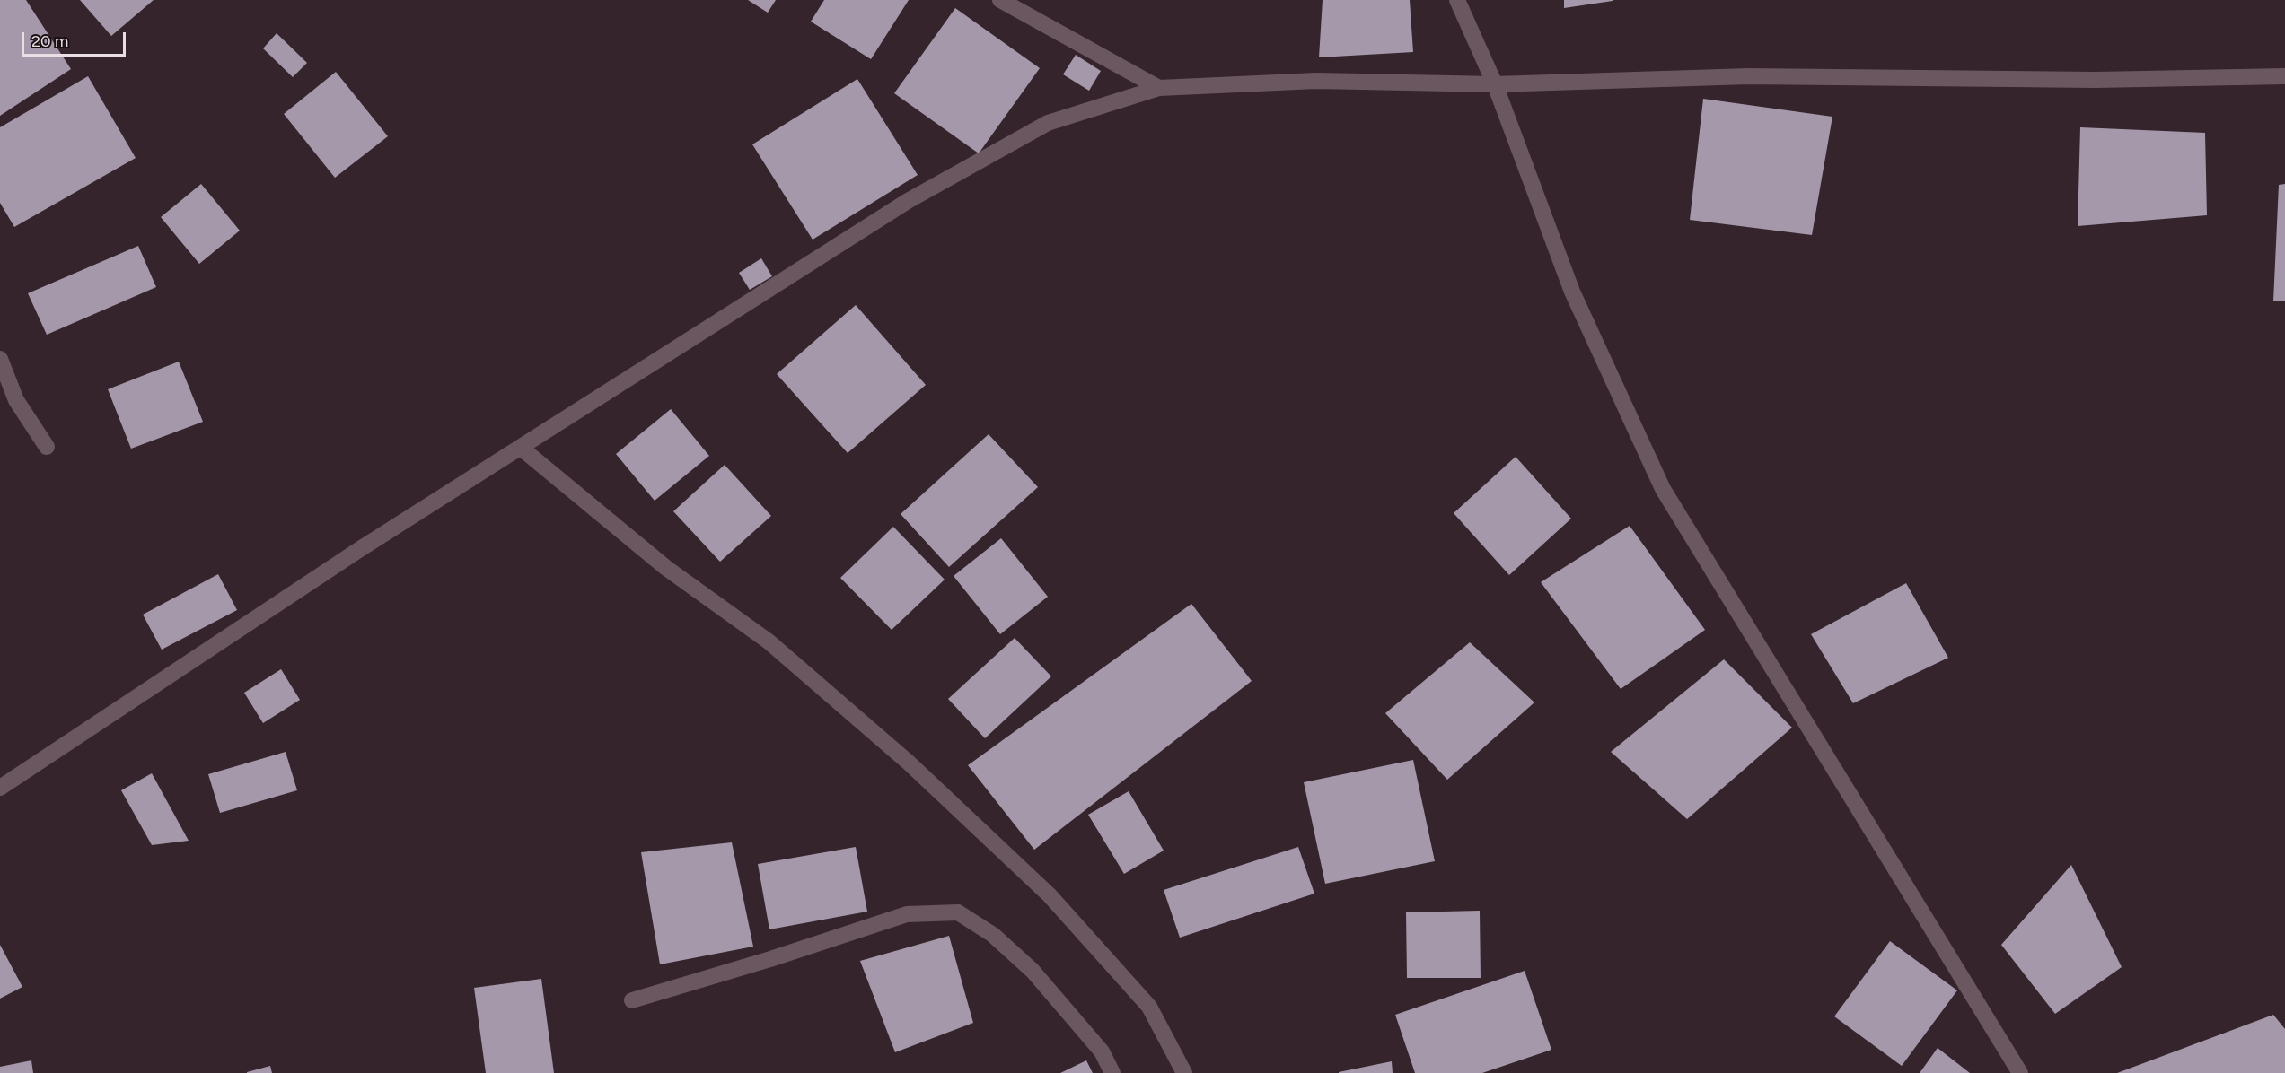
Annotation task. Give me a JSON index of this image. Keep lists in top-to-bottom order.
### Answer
{
  "scale_bar": "20 m"
}
